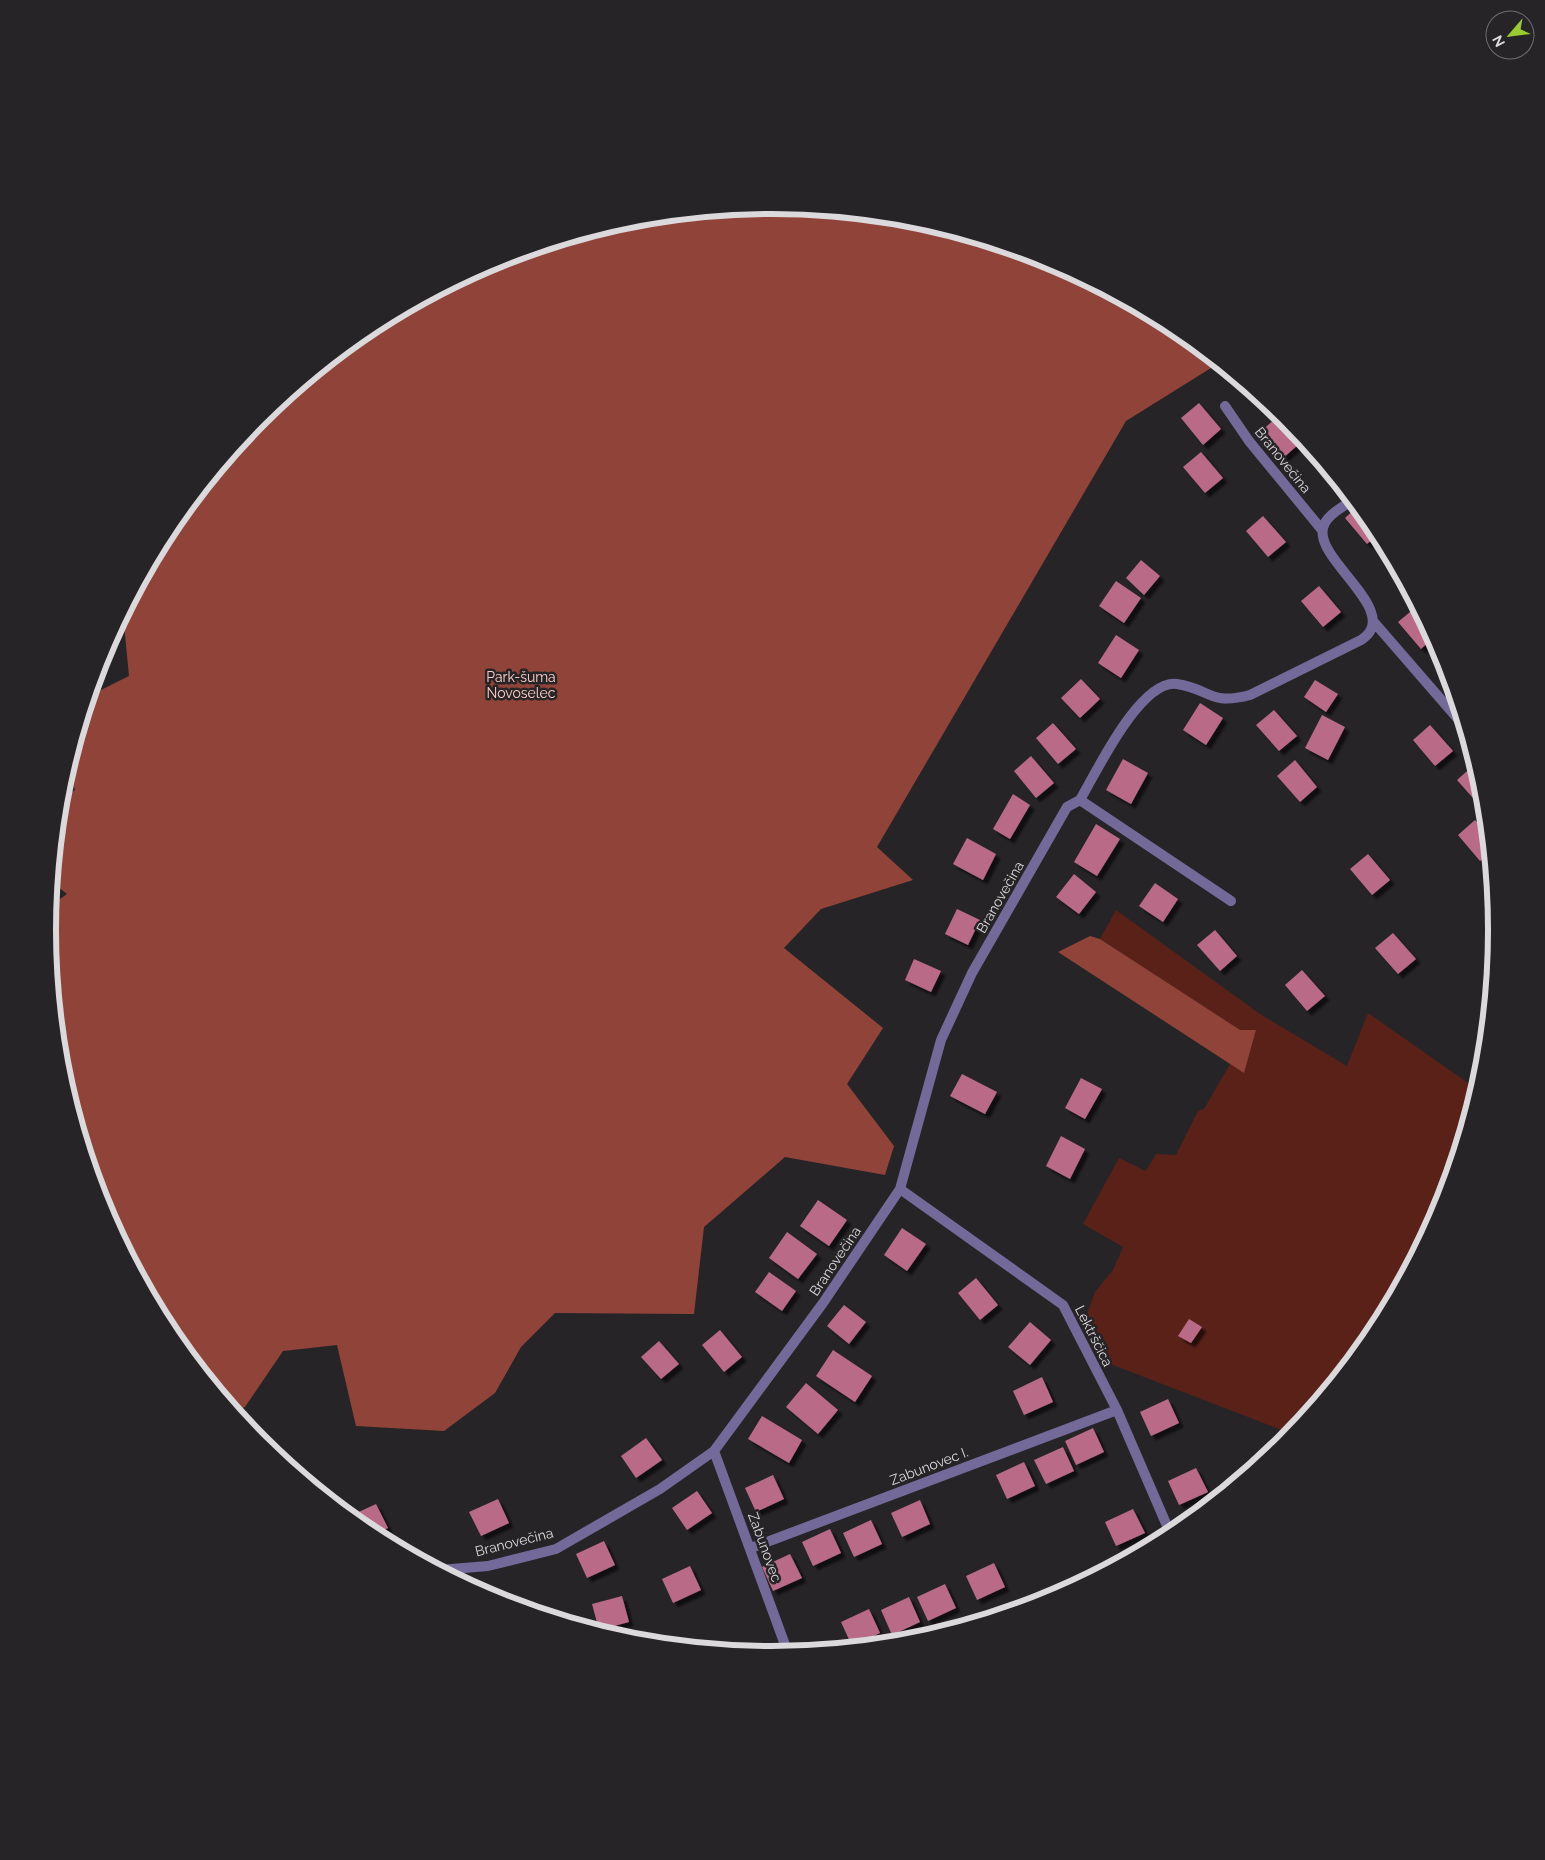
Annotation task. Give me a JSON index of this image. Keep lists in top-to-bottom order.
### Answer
{
  "streets": {
    "street": [
      "Branovečina",
      "Lektrščica",
      "Zabunovec I.",
      "Zabunovec"
    ]
  },
  "crossings": [
    ["Branovečina", "Lektrščica"],
    ["Branovečina", "Zabunovec"],
    ["Lektrščica", "Zabunovec I."],
    ["Zabunovec I.", "Zabunovec"]
  ],
  "parks": ["Park-šuma Novoselec"],
  "north": "bottom left"
}
